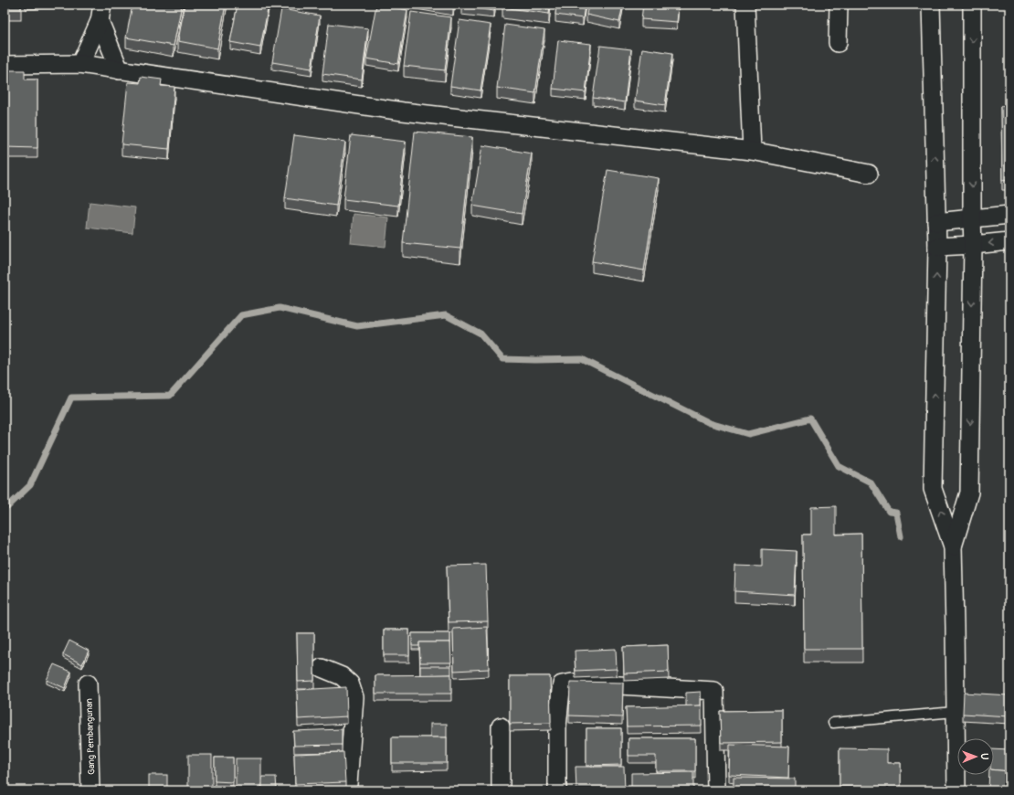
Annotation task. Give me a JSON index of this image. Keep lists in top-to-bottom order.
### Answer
{
  "streets": {
    "street": ["Gang Pembangunan"]
  },
  "north": "right"
}
